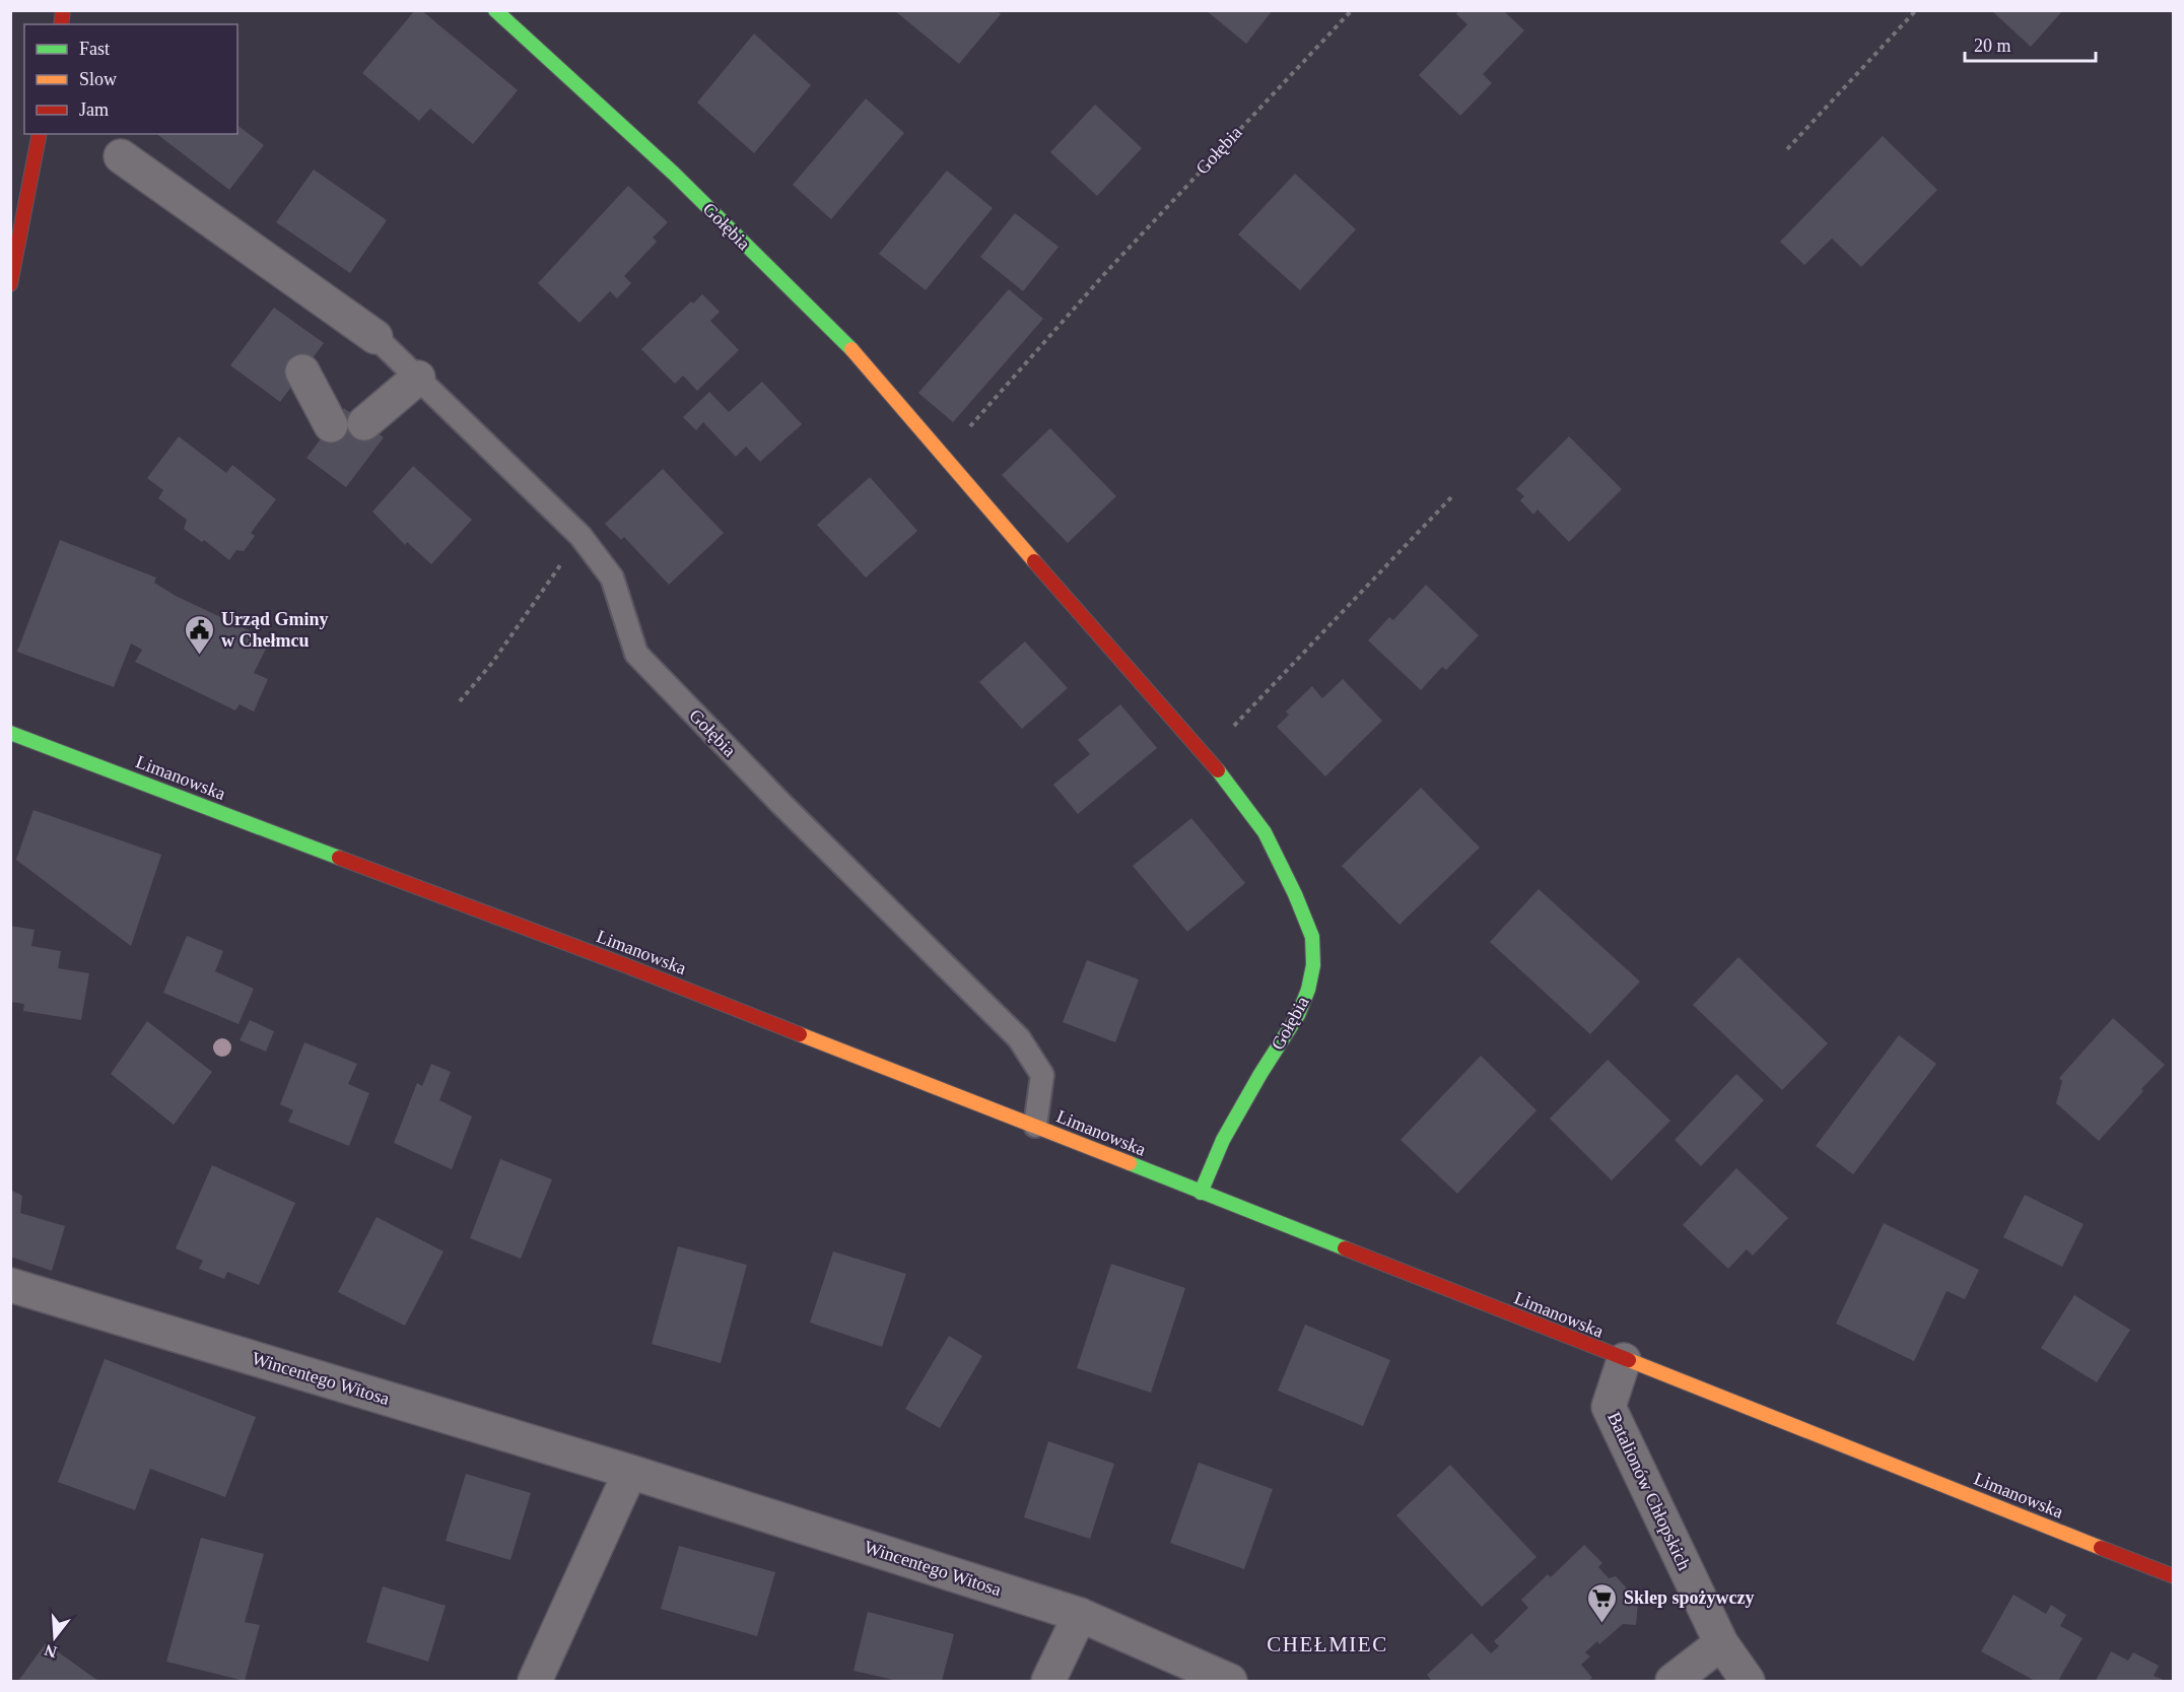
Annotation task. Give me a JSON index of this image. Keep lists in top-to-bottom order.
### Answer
{
  "streets": {
    "main road": ["Gołębia", "Limanowska"],
    "street": ["Wincentego Witosa", "Batalionów Chłopskich"]
  },
  "crossings": [
    ["Gołębia", "Limanowska"],
    ["Limanowska", "Batalionów Chłopskich"]
  ],
  "districts": ["CHEŁMIEC"],
  "places": {
    "public building": ["Urząd Gminy w Chełmcu"],
    "supermarket": ["Sklep spożywczy"]
  },
  "legend": ["Fast", "Slow", "Jam"],
  "scale_bar": "20 m",
  "north": "bottom"
}
